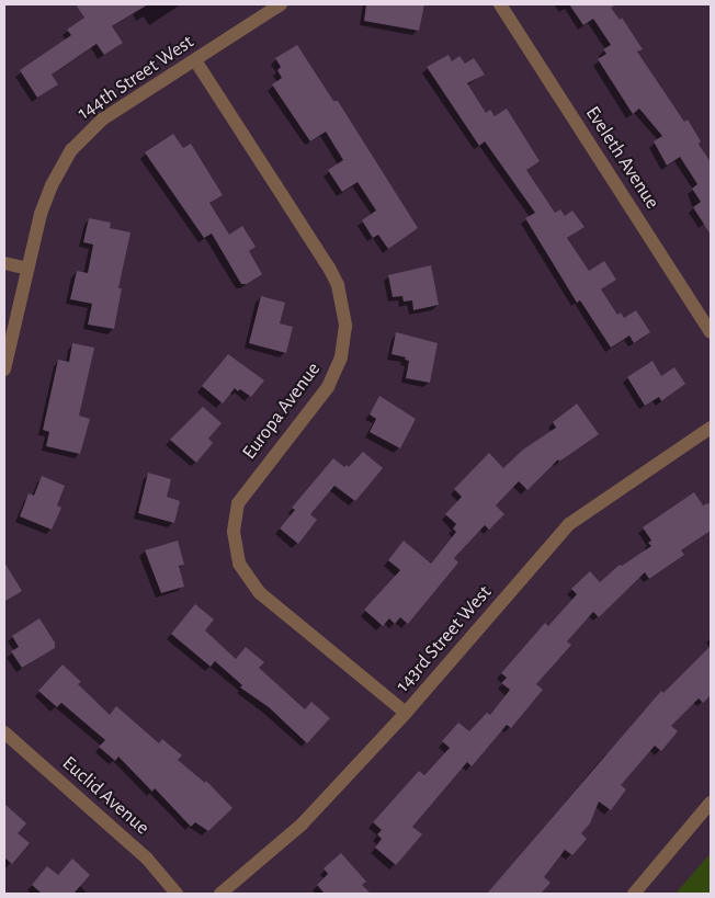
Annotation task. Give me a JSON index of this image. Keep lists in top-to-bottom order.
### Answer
{
  "streets": {
    "street": [
      "144th Street West",
      "Eveleth Avenue",
      "Europa Avenue",
      "143rd Street West",
      "Euclid Avenue"
    ]
  },
  "crossings": [
    ["144th Street West", "Europa Avenue"],
    ["Europa Avenue", "143rd Street West"]
  ]
}
